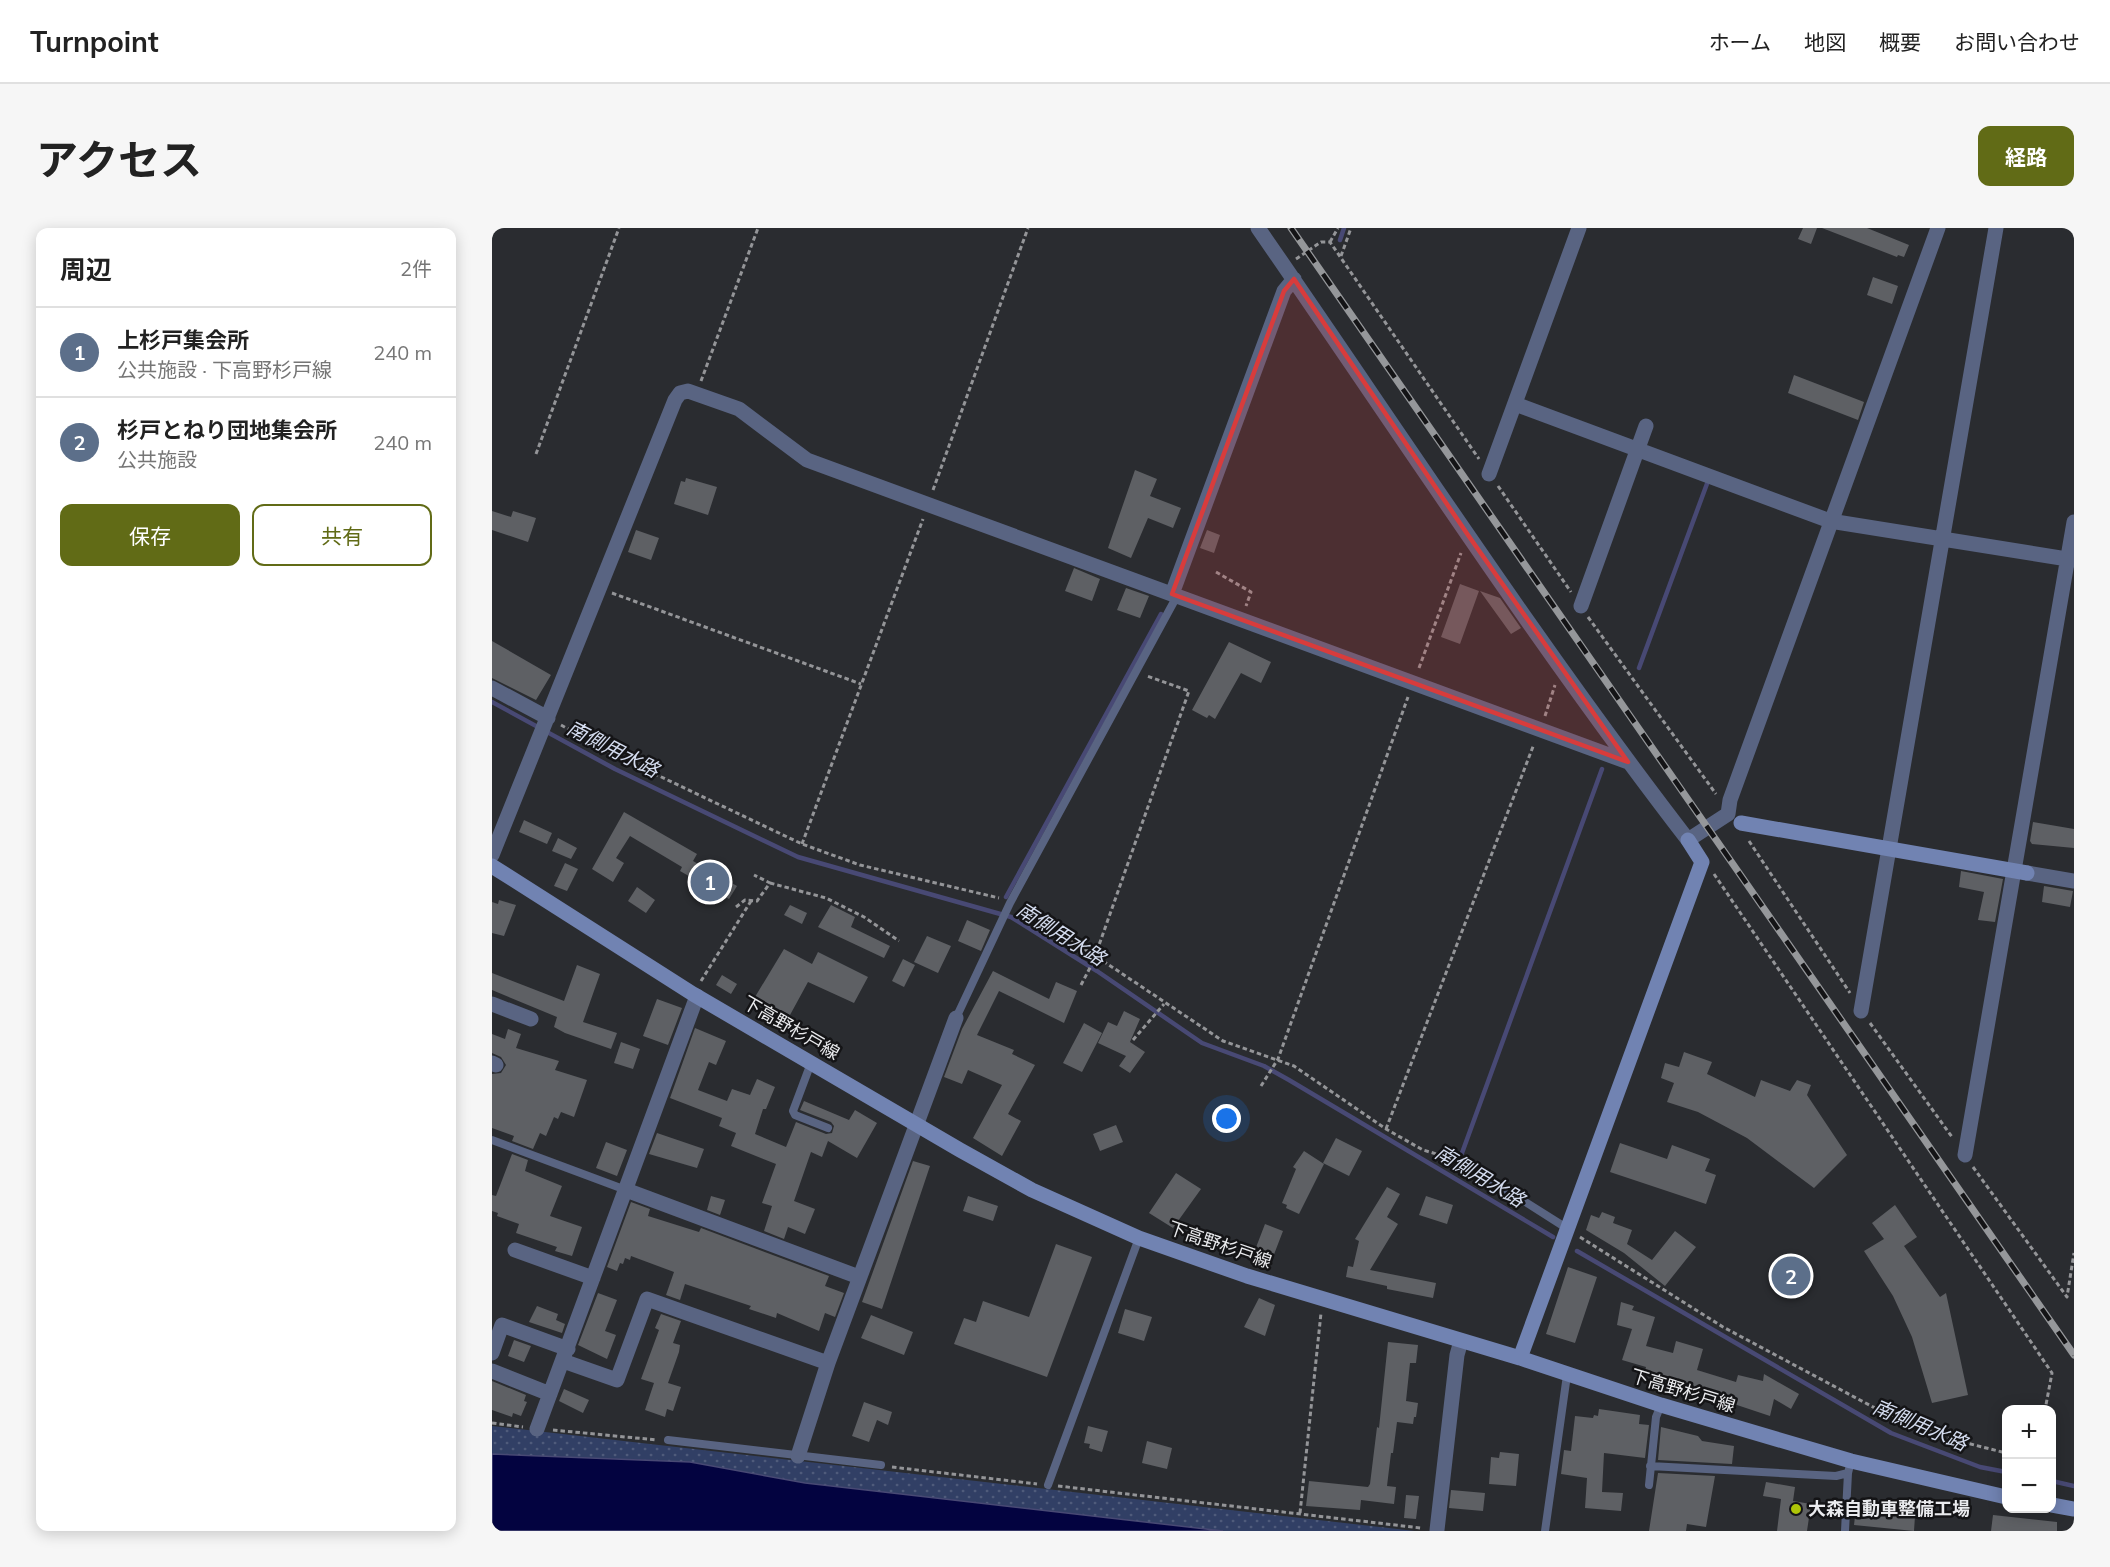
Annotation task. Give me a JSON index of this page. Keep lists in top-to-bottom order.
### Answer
{
  "streets": {
    "main road": ["下高野杉戸線"]
  },
  "water": ["南側用水路"],
  "places": ["大森自動車整備工場"],
  "page": {
    "header": "Turnpoint",
    "nav": [
      "ホーム",
      "地図",
      "概要",
      "お問い合わせ"
    ],
    "title": "アクセス",
    "buttons": [
      "経路",
      ["保存", "共有"]
    ],
    "heading": ["周辺", "2件"],
    "list": [
      {
        "mark": "1",
        "name": "上杉戸集会所",
        "note": "公共施設 · 下高野杉戸線",
        "value": "240 m"
      },
      {
        "mark": "2",
        "name": "杉戸とねり団地集会所",
        "note": "公共施設",
        "value": "240 m"
      }
    ],
    "pins": ["1", "2"],
    "map_buttons": ["+", "−"]
  }
}
